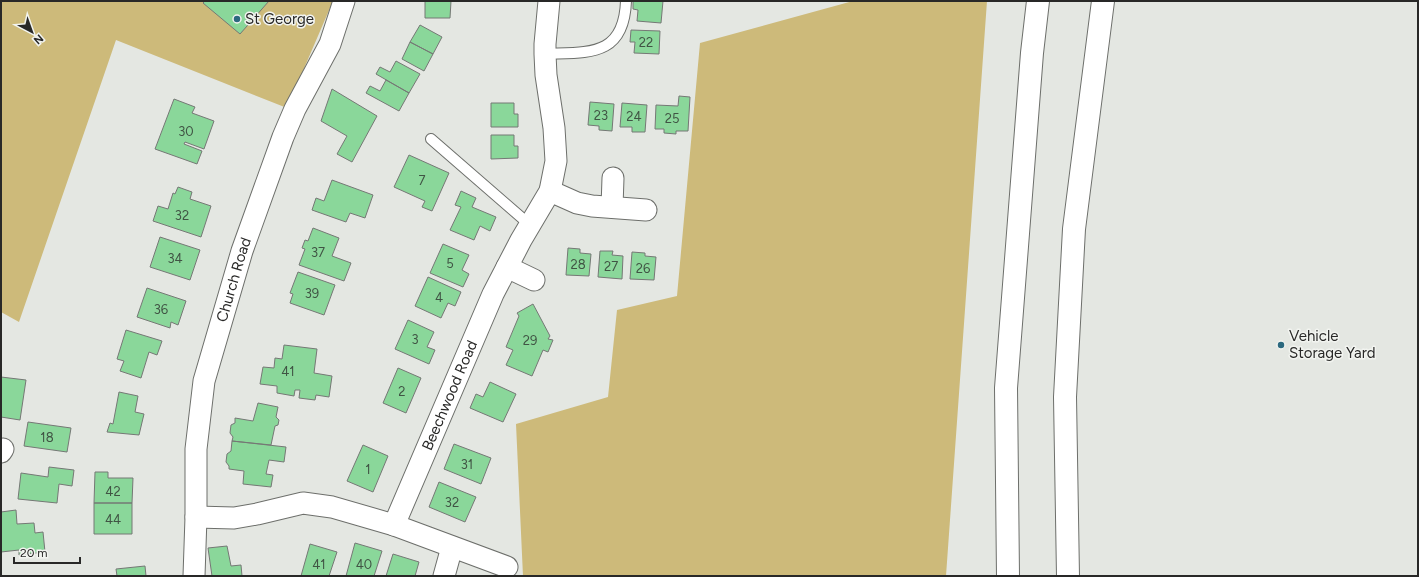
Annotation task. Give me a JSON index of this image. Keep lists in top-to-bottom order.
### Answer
{
  "streets": {
    "street": ["Church Road", "Beechwood Road"]
  },
  "places": ["St George", "Vehicle Storage Yard"],
  "house_numbers": [
    "22",
    "23",
    "24",
    "25",
    "30",
    "7",
    "32",
    "37",
    "34",
    "5",
    "28",
    "27",
    "26",
    "39",
    "4",
    "36",
    "3",
    "29",
    "41",
    "2",
    "18",
    "31",
    "1",
    "42",
    "32",
    "44",
    "41",
    "40"
  ],
  "scale_bar": "20 m",
  "north": "bottom right"
}
